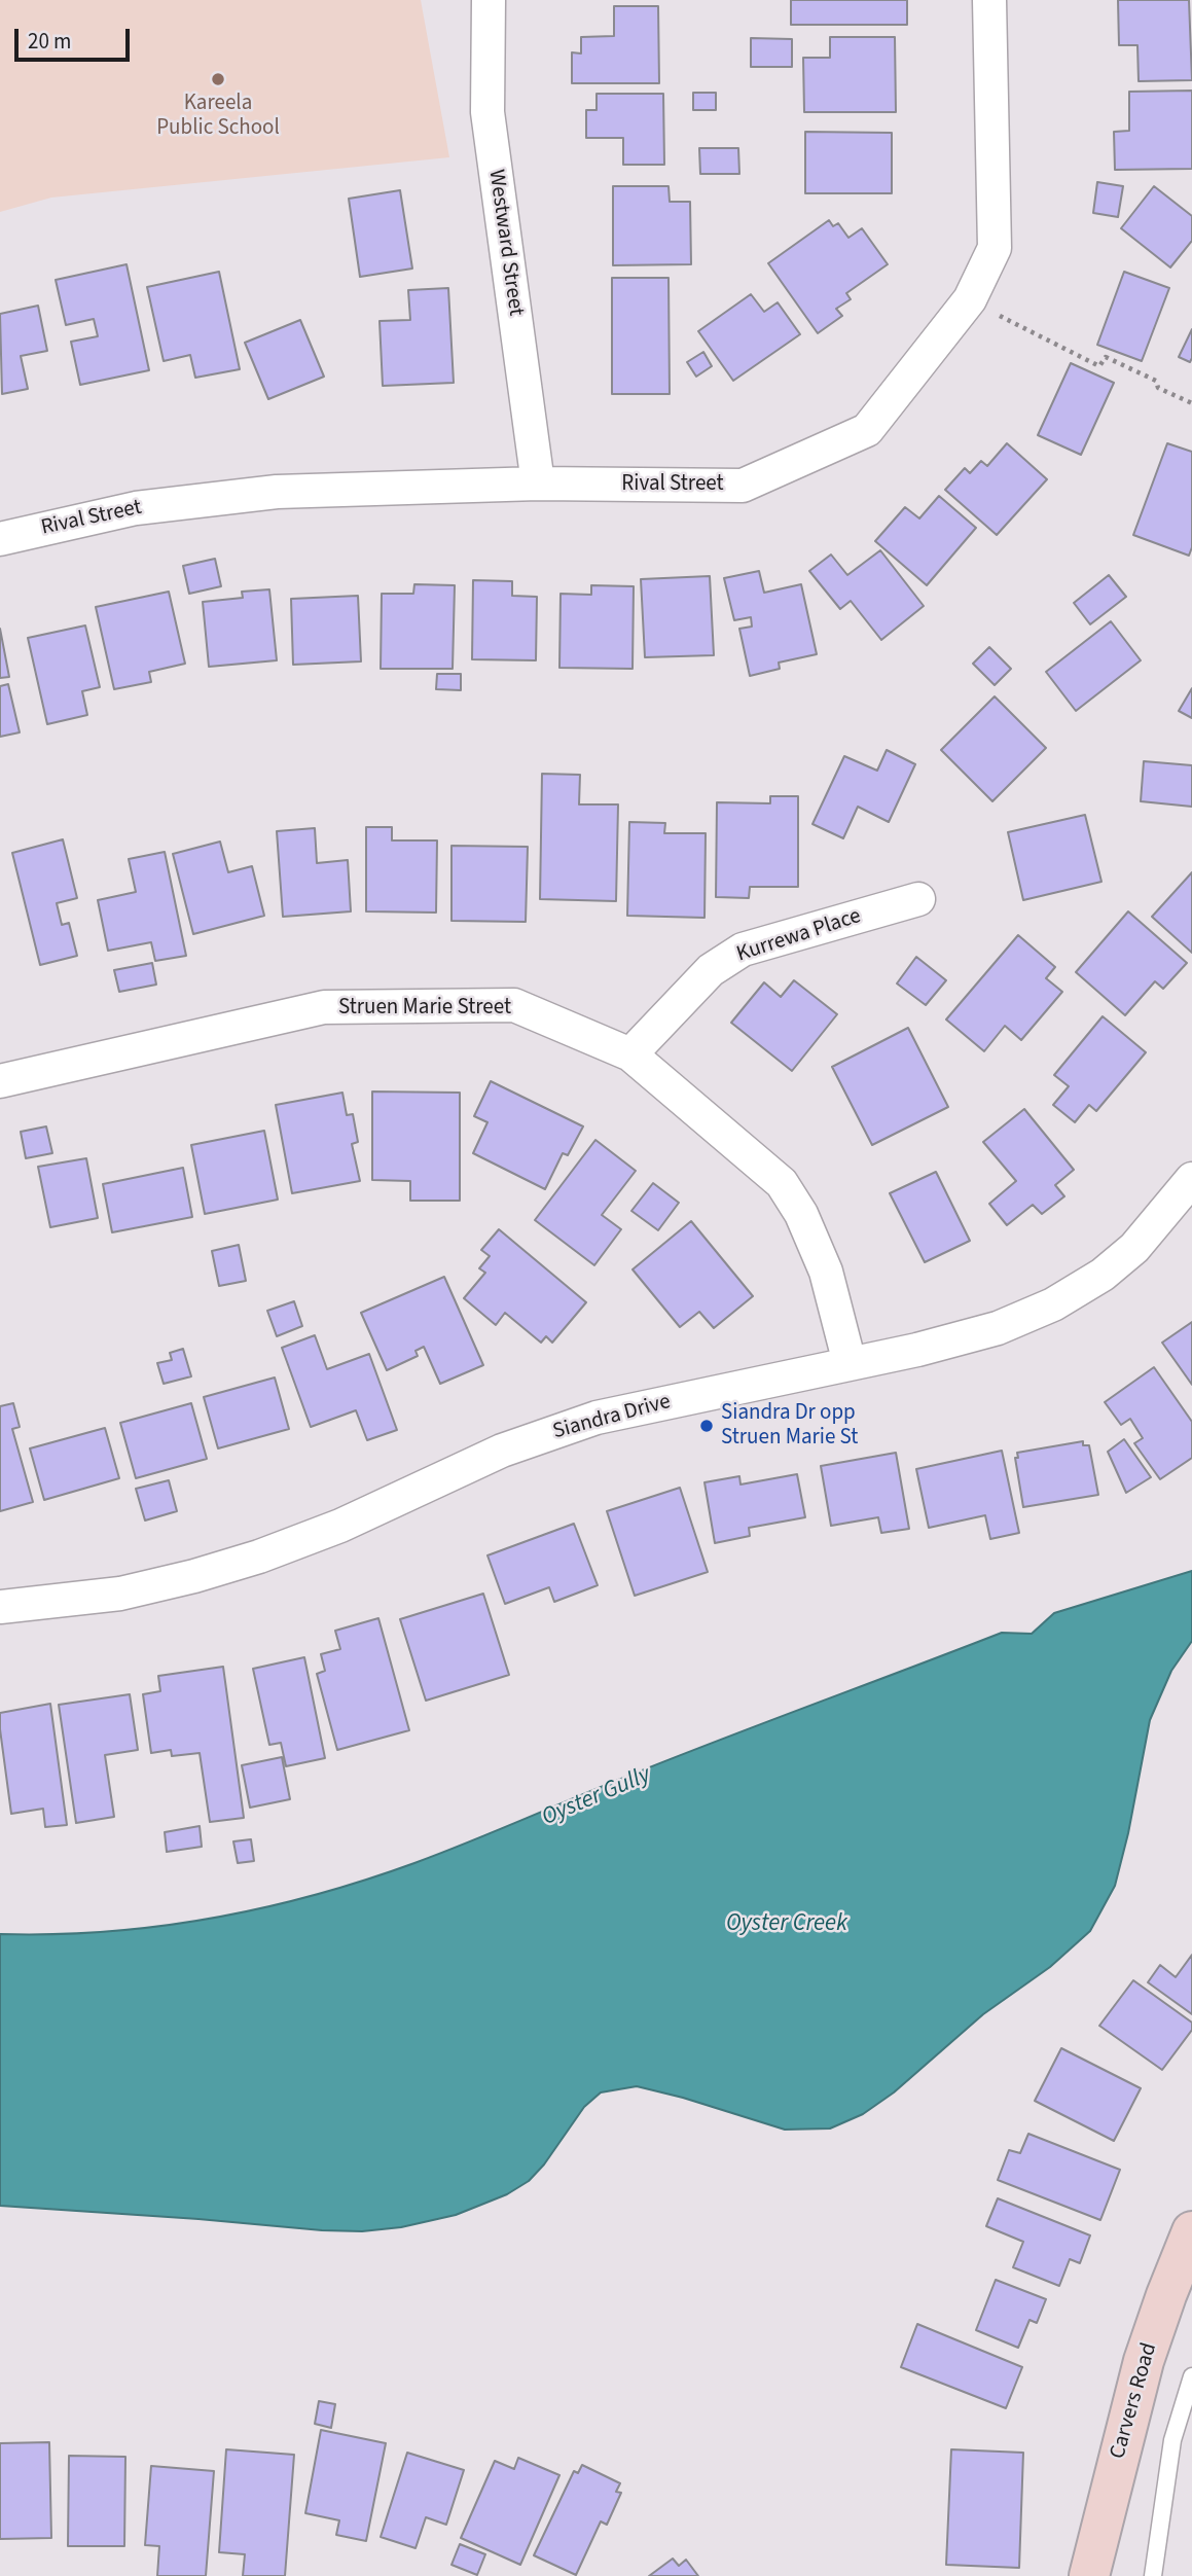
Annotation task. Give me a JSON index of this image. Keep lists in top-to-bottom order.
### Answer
{
  "streets": {
    "street": [
      "Westward Street",
      "Rival Street",
      "Kurrewa Place",
      "Struen Marie Street",
      "Siandra Drive",
      "Carvers Road"
    ]
  },
  "crossings": [
    ["Westward Street", "Rival Street"],
    ["Kurrewa Place", "Struen Marie Street"],
    ["Struen Marie Street", "Siandra Drive"]
  ],
  "water": ["Oyster Gully", "Oyster Creek"],
  "places": ["Kareela Public School", "Siandra Dr opp Struen Marie St"],
  "scale_bar": "20 m"
}
